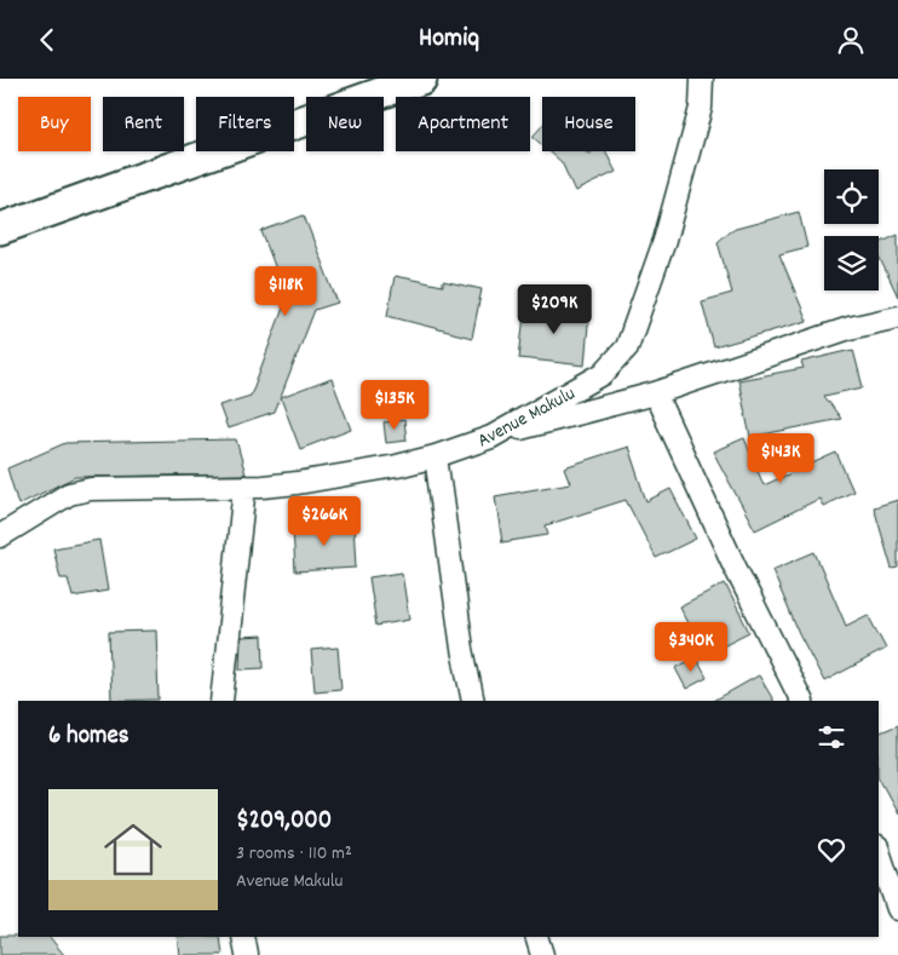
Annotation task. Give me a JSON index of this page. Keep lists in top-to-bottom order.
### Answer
{
  "streets": {
    "street": ["Avenue Makulu"]
  },
  "page": {
    "header": "Homiq",
    "chip": [
      "Buy",
      "Rent",
      "Filters",
      "New",
      "Apartment",
      "House"
    ],
    "price": [
      "$118K",
      "$209K",
      "$135K",
      "$143K",
      "$266K",
      "$340K"
    ],
    "heading": "6 homes",
    "list": [
      {
        "name": "$209,000",
        "note": "3 rooms · 110 m² · Avenue Makulu"
      }
    ]
  }
}
